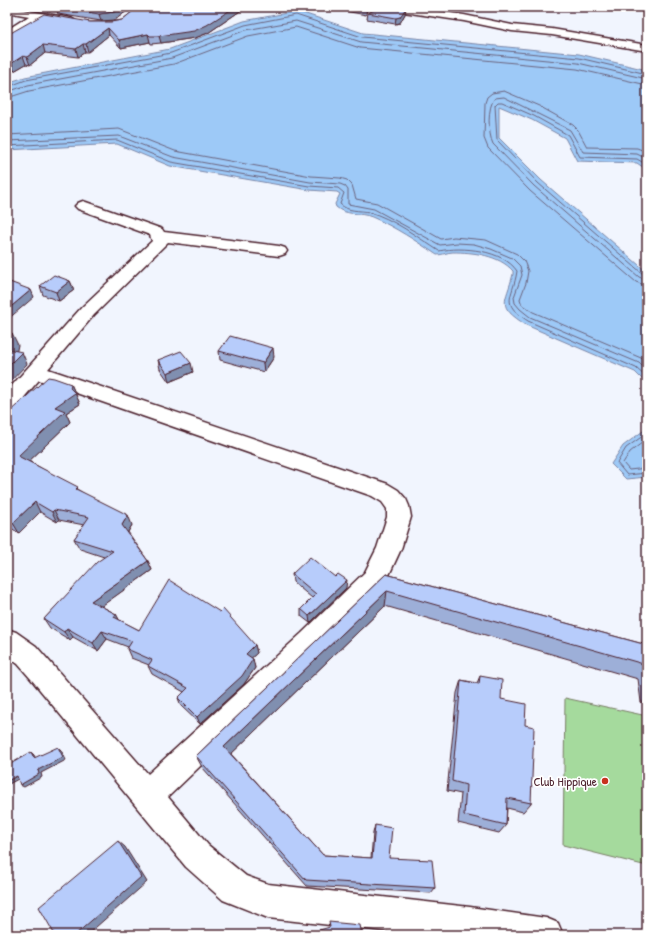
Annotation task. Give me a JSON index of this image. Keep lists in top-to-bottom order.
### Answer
{
  "places": ["Club Hippique"]
}
